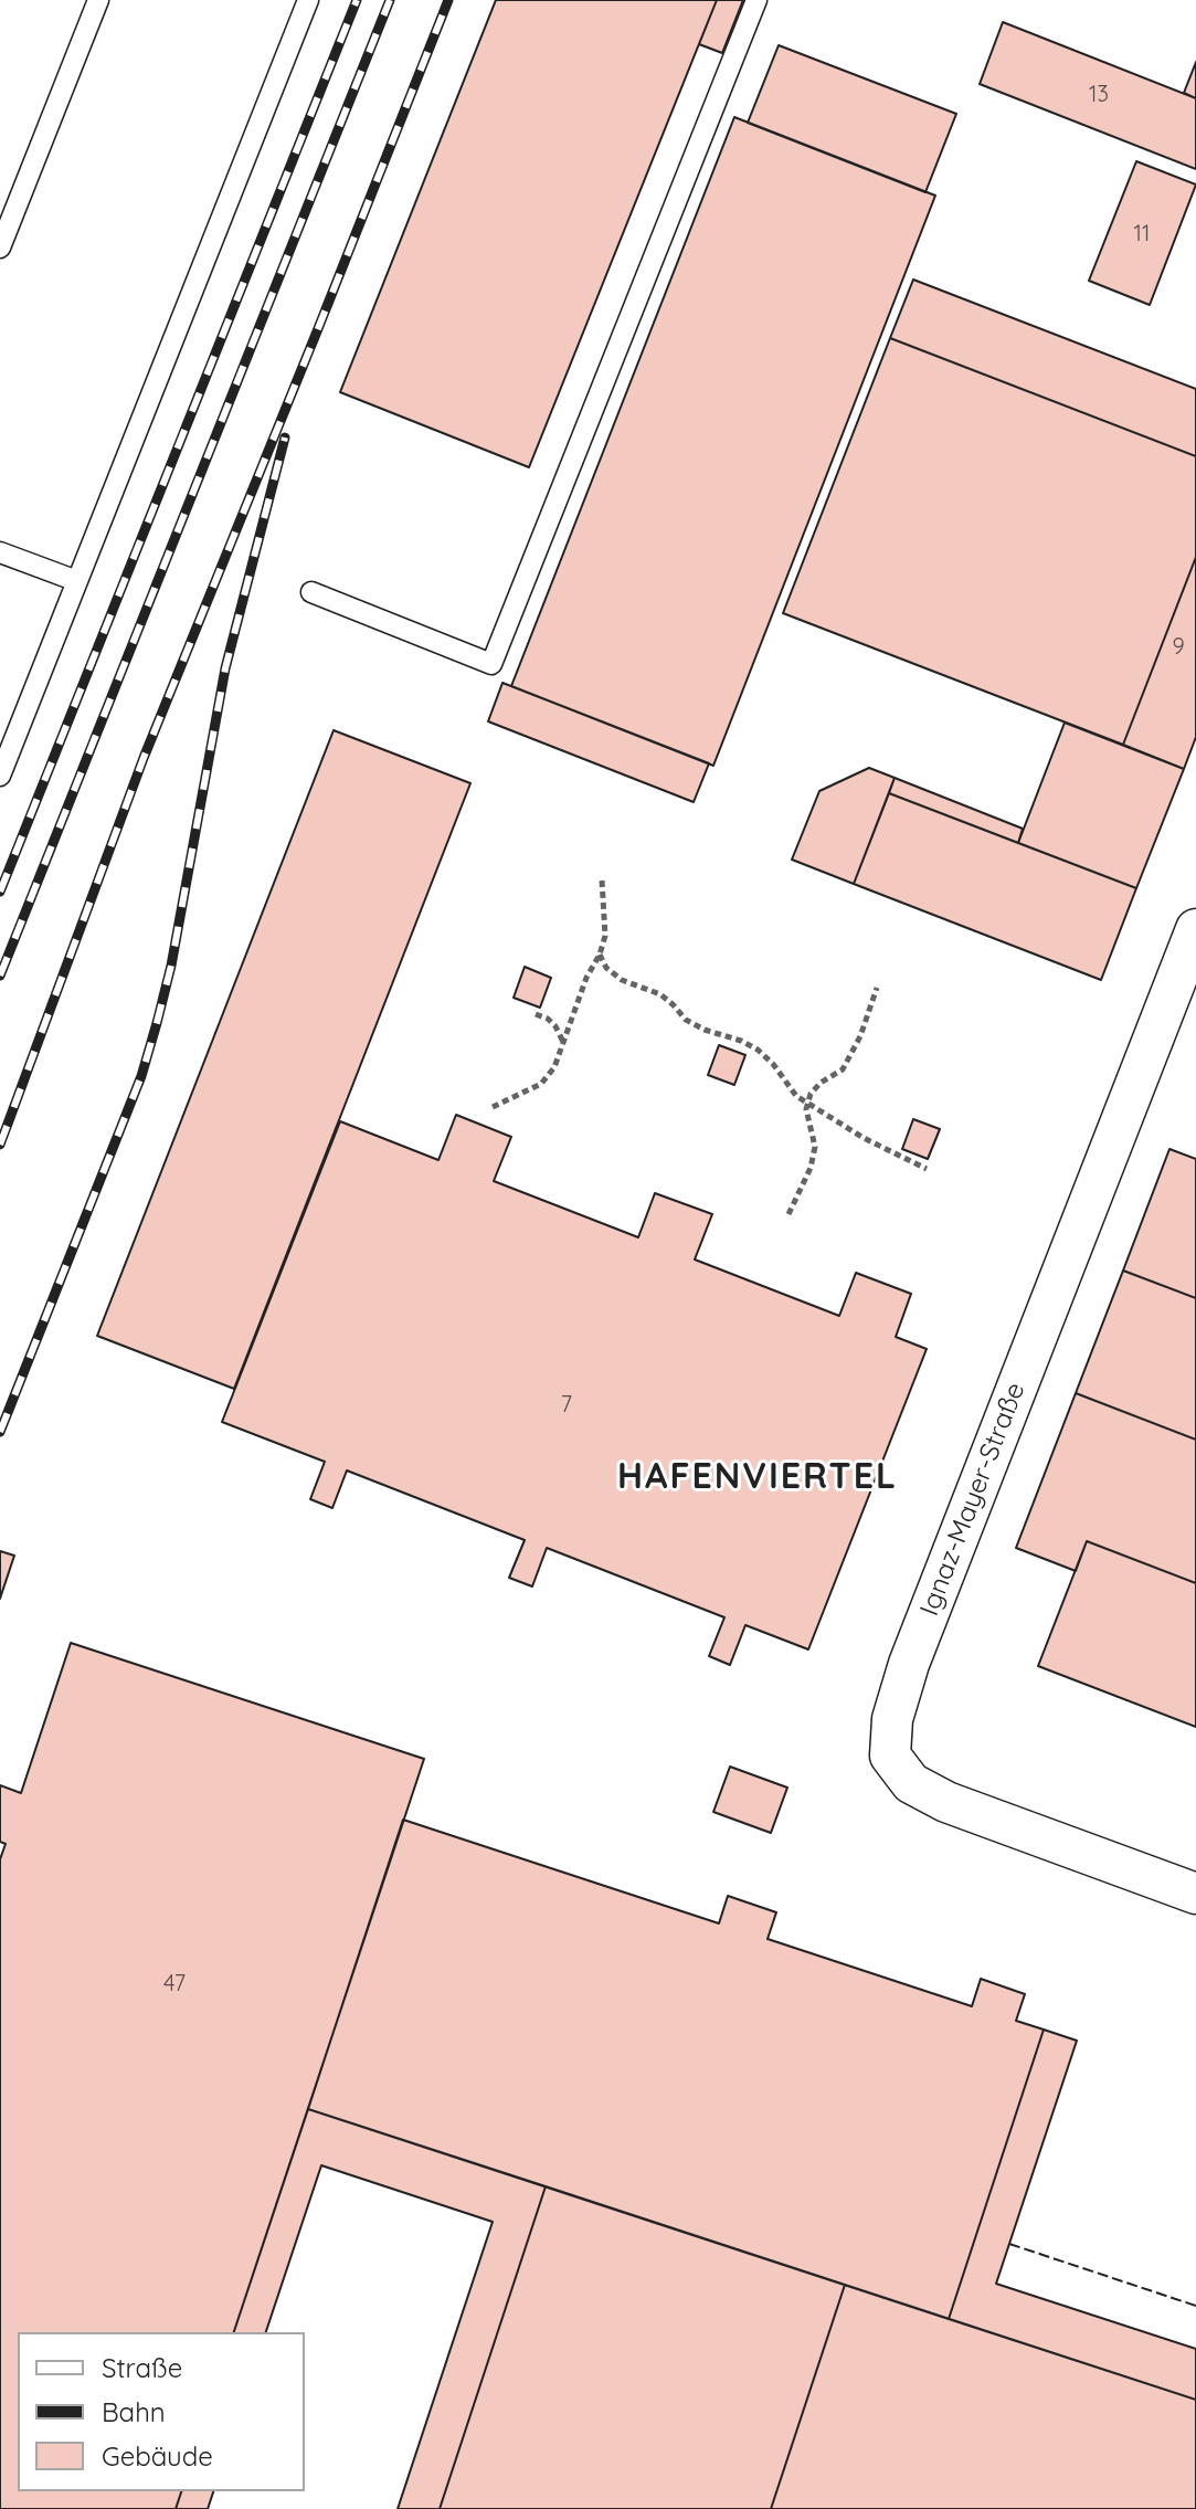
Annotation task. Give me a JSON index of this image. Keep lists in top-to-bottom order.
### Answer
{
  "streets": {
    "street": ["Ignaz-Mayer-Straße"]
  },
  "districts": ["HAFENVIERTEL"],
  "house_numbers": [
    "13",
    "11",
    "9",
    "7",
    "47"
  ],
  "legend": ["Straße", "Bahn", "Gebäude"]
}
